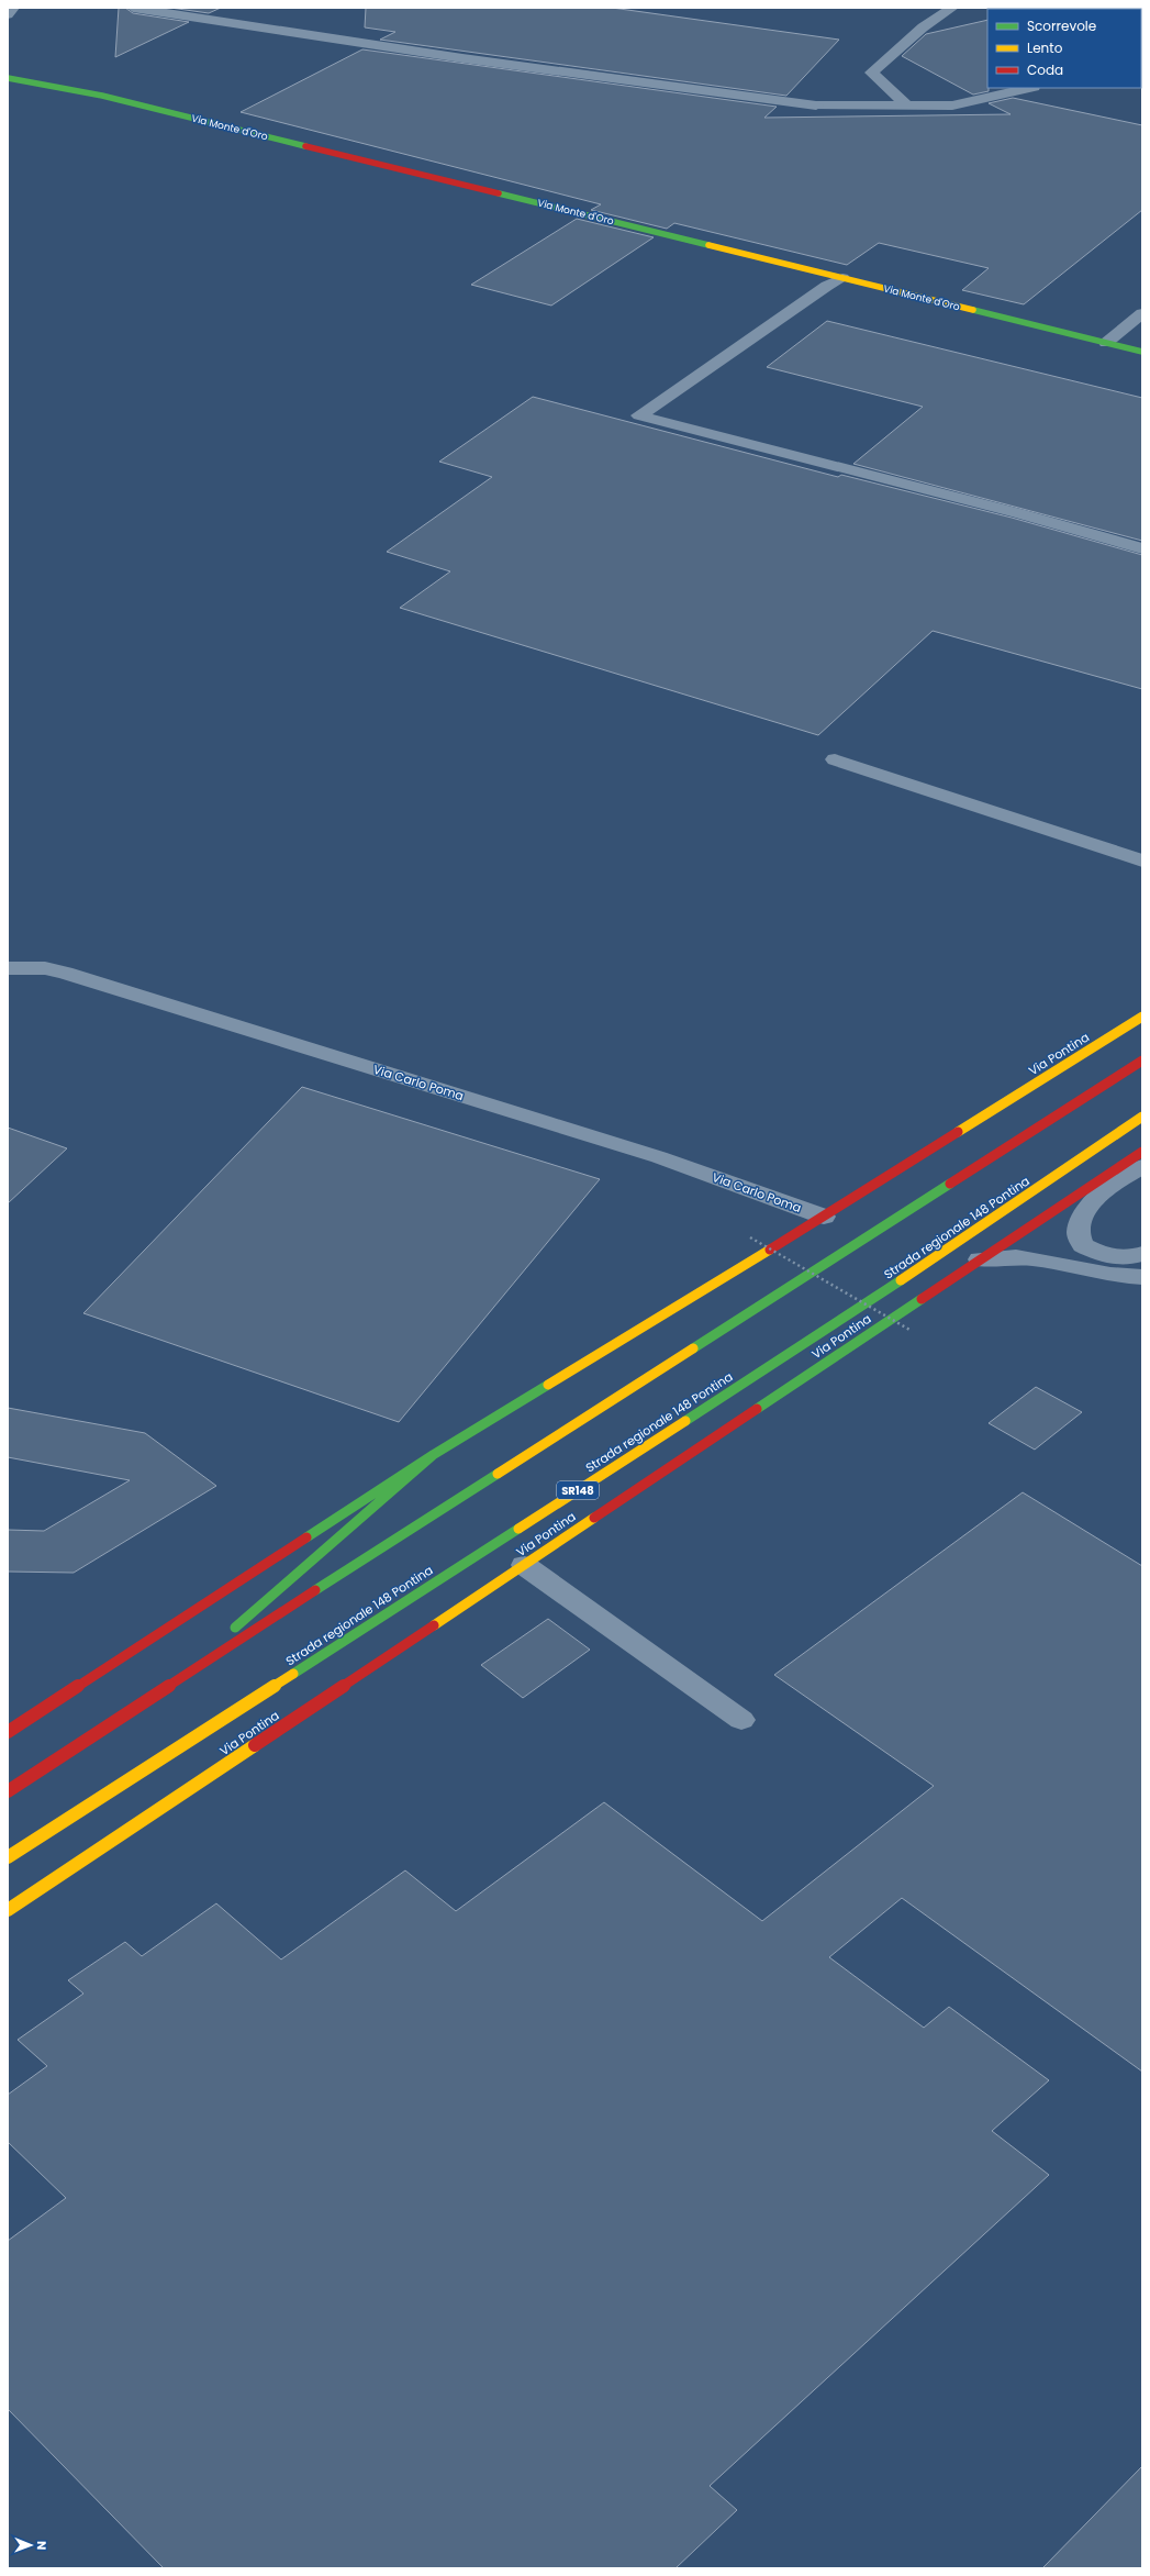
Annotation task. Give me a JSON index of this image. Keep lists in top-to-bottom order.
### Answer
{
  "streets": {
    "main road": [
      "Via Monte d'Oro",
      "Via Pontina",
      "Strada regionale 148 Pontina",
      "SR148"
    ],
    "street": ["Via Carlo Poma"]
  },
  "crossings": [
    ["Via Pontina", "Via Carlo Poma"]
  ],
  "legend": ["Scorrevole", "Lento", "Coda"],
  "north": "right"
}
